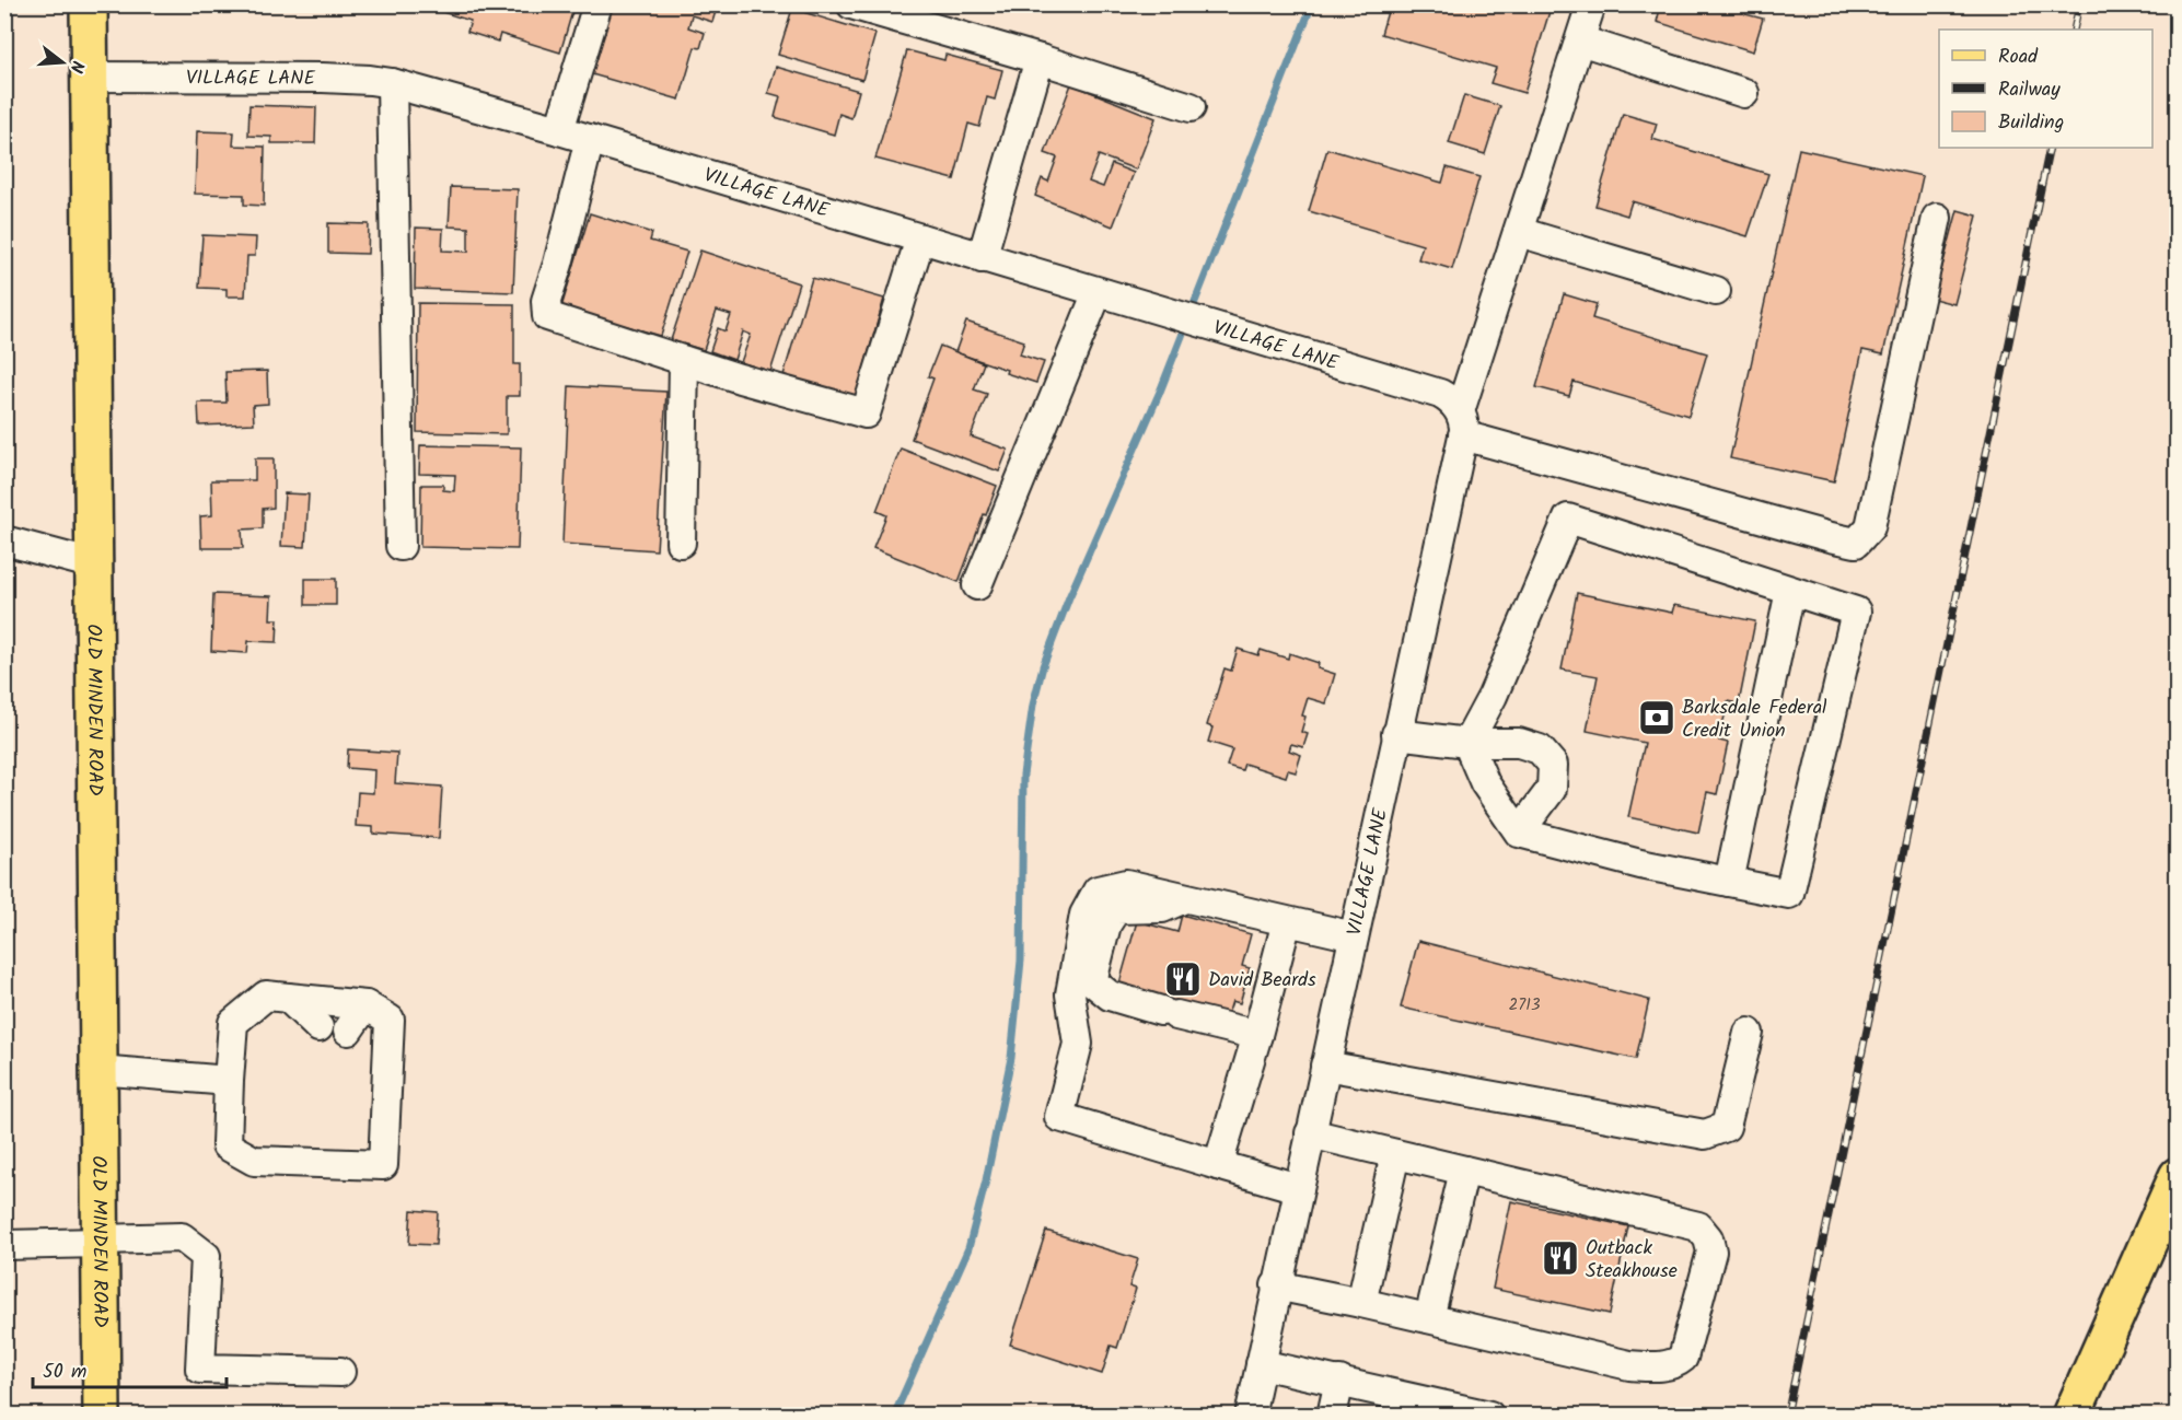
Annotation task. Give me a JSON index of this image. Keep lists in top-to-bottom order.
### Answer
{
  "streets": {
    "main road": ["OLD MINDEN ROAD"],
    "street": ["VILLAGE LANE"]
  },
  "crossings": [
    ["VILLAGE LANE", "OLD MINDEN ROAD"]
  ],
  "places": {
    "bank": ["Barksdale Federal Credit Union"],
    "restaurant": ["David Beards", "Outback Steakhouse"]
  },
  "house_numbers": ["2713"],
  "legend": ["Road", "Railway", "Building"],
  "scale_bar": "50 m",
  "north": "right"
}
